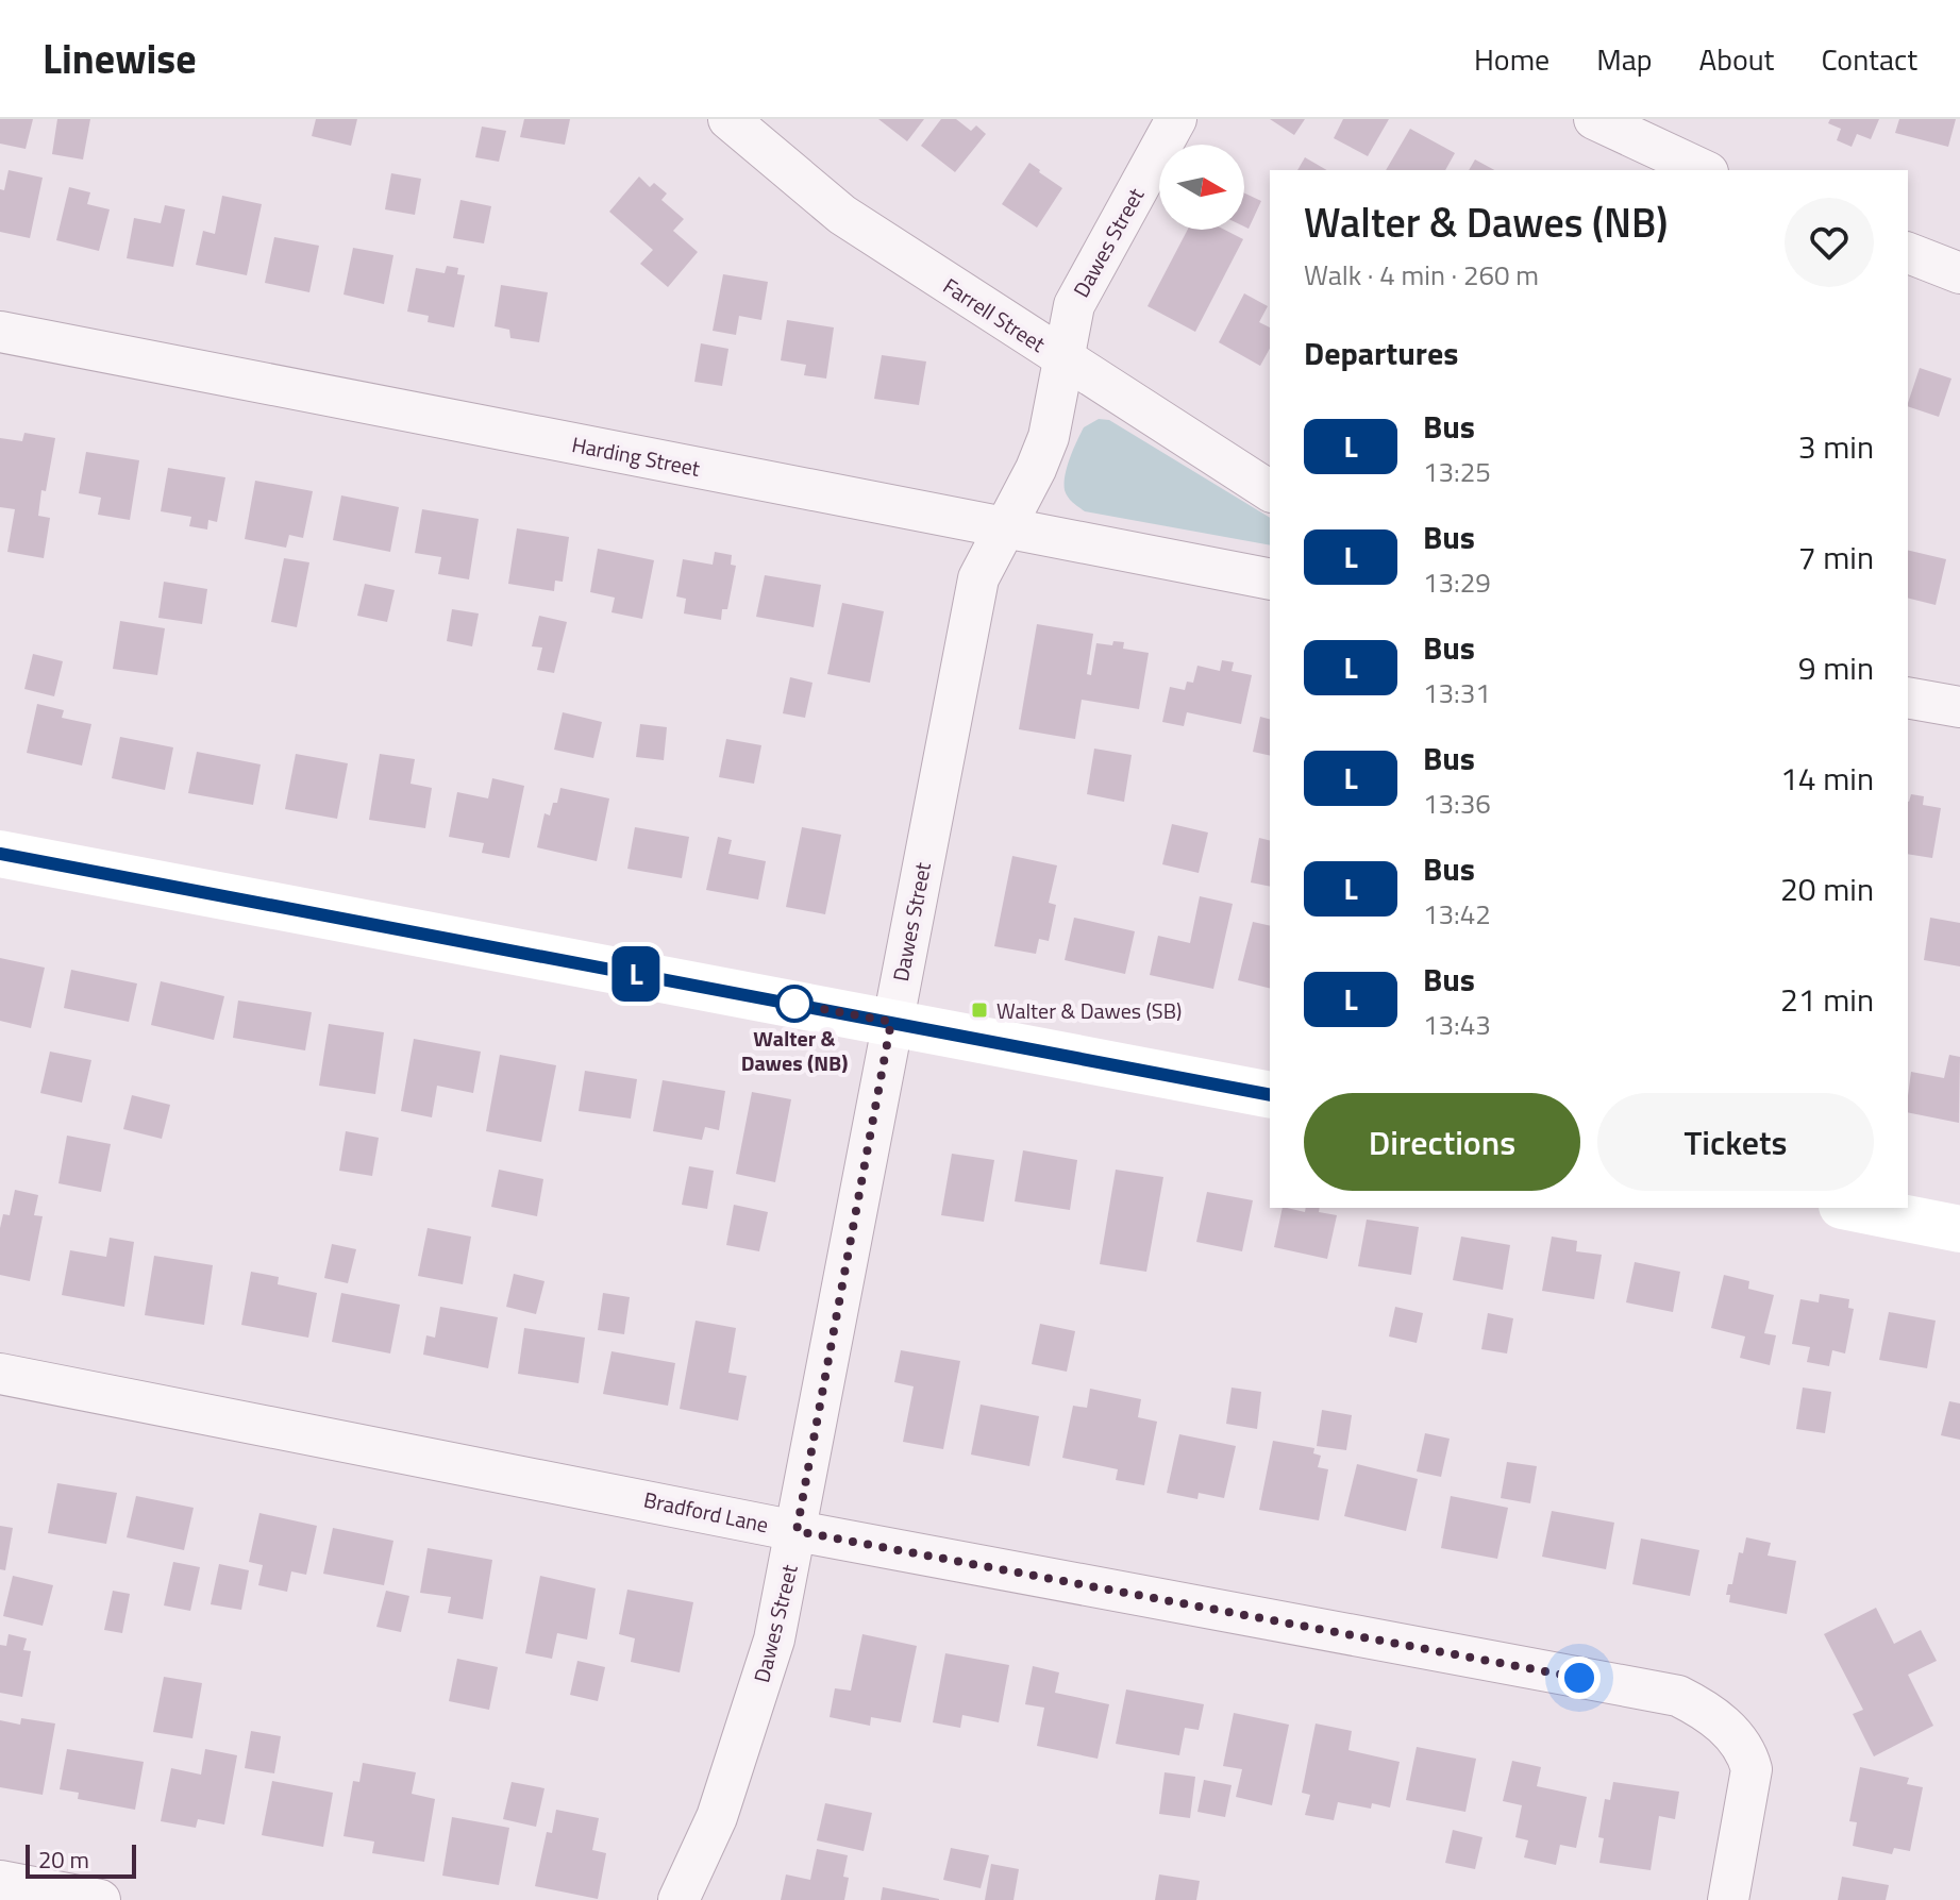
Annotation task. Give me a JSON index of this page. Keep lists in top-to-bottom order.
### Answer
{
  "streets": {
    "street": [
      "Dawes Street",
      "Farrell Street",
      "Harding Street",
      "Bradford Lane"
    ]
  },
  "crossings": [
    ["Dawes Street", "Farrell Street"],
    ["Dawes Street", "Harding Street"],
    ["Dawes Street", "Bradford Lane"]
  ],
  "places": {
    "other": ["Walter & Dawes (NB)"],
    "transit": ["Walter & Dawes (SB)"]
  },
  "lines": ["bus line L"],
  "scale_bar": "20 m",
  "north": "right",
  "page": {
    "header": "Linewise",
    "nav": [
      "Home",
      "Map",
      "About",
      "Contact"
    ],
    "on_map": "L",
    "heading": [
      ["Walter & Dawes (NB)", "Walk · 4 min · 260 m"],
      "Departures"
    ],
    "list": [
      {
        "mark": "L",
        "name": "Bus",
        "note": "13:25",
        "value": "3 min"
      },
      {
        "mark": "L",
        "name": "Bus",
        "note": "13:29",
        "value": "7 min"
      },
      {
        "mark": "L",
        "name": "Bus",
        "note": "13:31",
        "value": "9 min"
      },
      {
        "mark": "L",
        "name": "Bus",
        "note": "13:36",
        "value": "14 min"
      },
      {
        "mark": "L",
        "name": "Bus",
        "note": "13:42",
        "value": "20 min"
      },
      {
        "mark": "L",
        "name": "Bus",
        "note": "13:43",
        "value": "21 min"
      }
    ],
    "buttons": ["Directions", "Tickets"],
    "scale": "20 m"
  }
}
